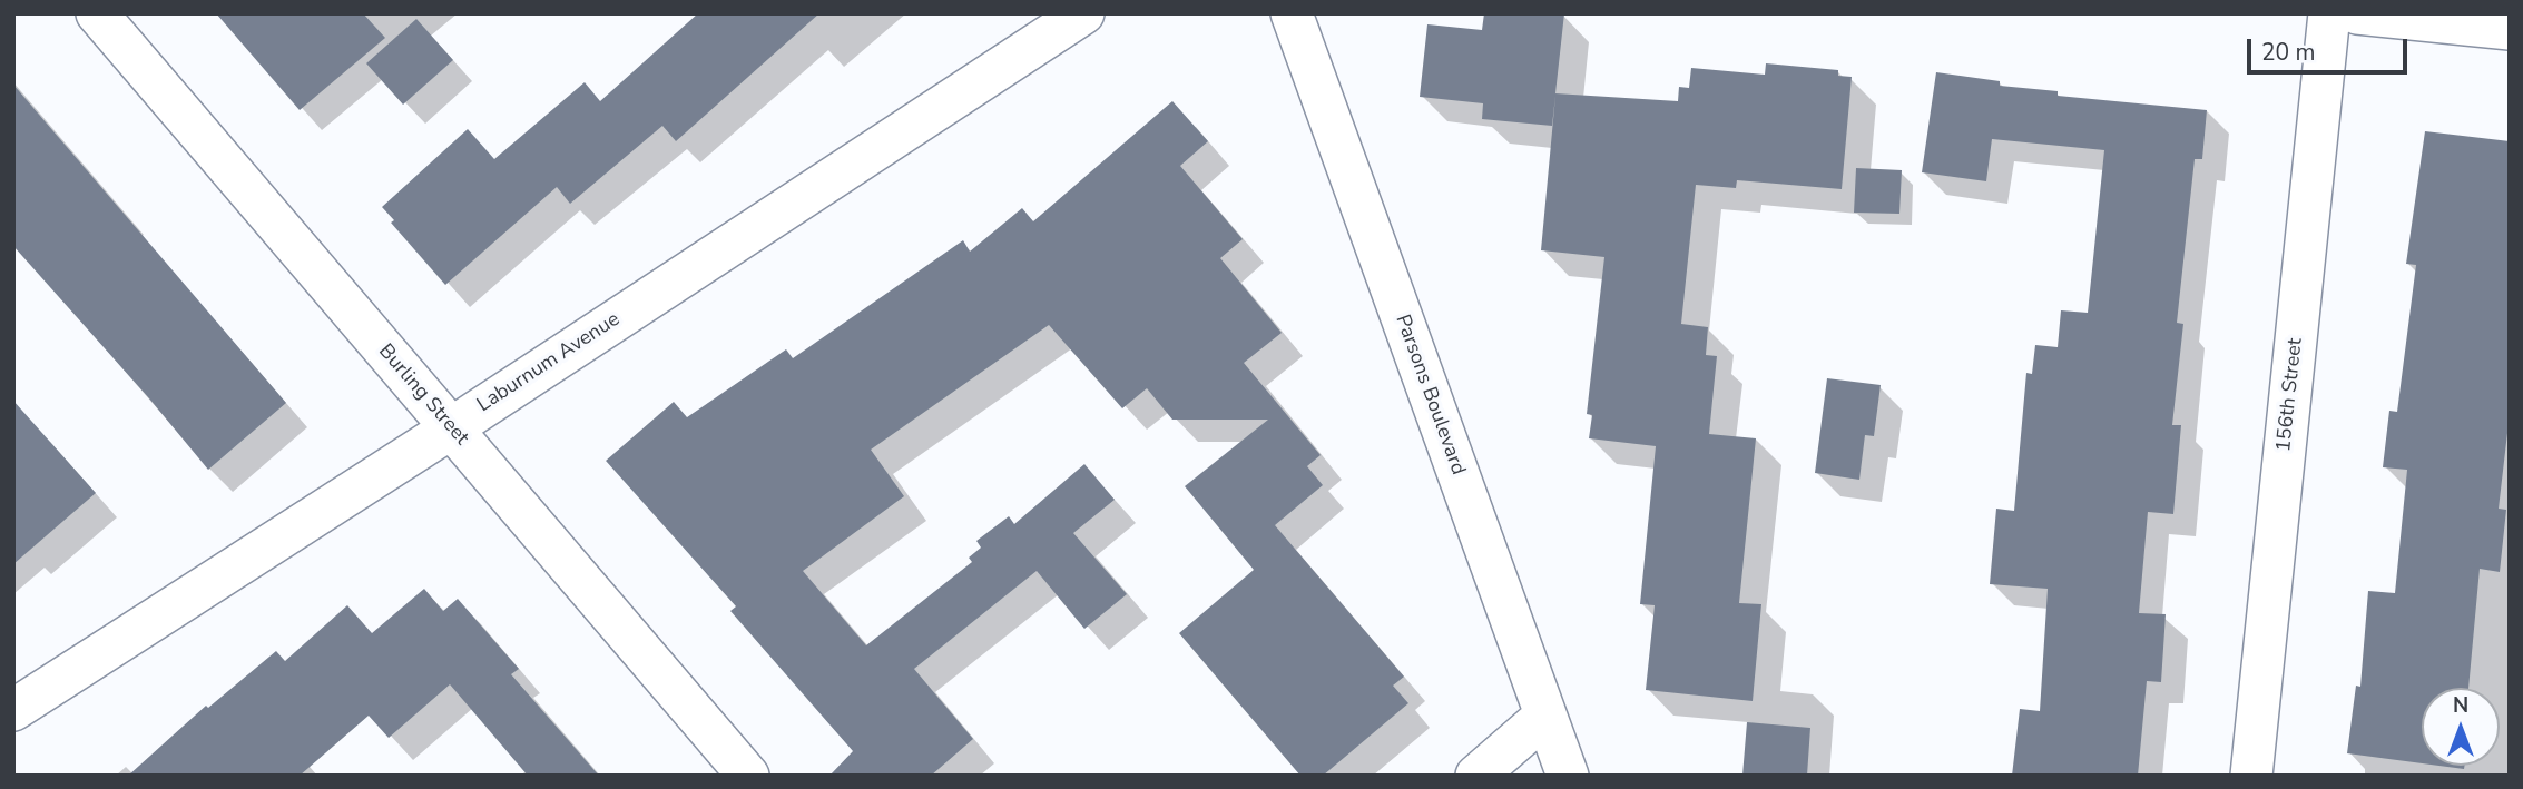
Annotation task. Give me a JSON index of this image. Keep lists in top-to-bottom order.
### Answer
{
  "streets": {
    "street": [
      "Laburnum Avenue",
      "Burling Street",
      "Parsons Boulevard",
      "156th Street"
    ]
  },
  "crossings": [
    ["Laburnum Avenue", "Burling Street"]
  ],
  "scale_bar": "20 m",
  "north": "top"
}
